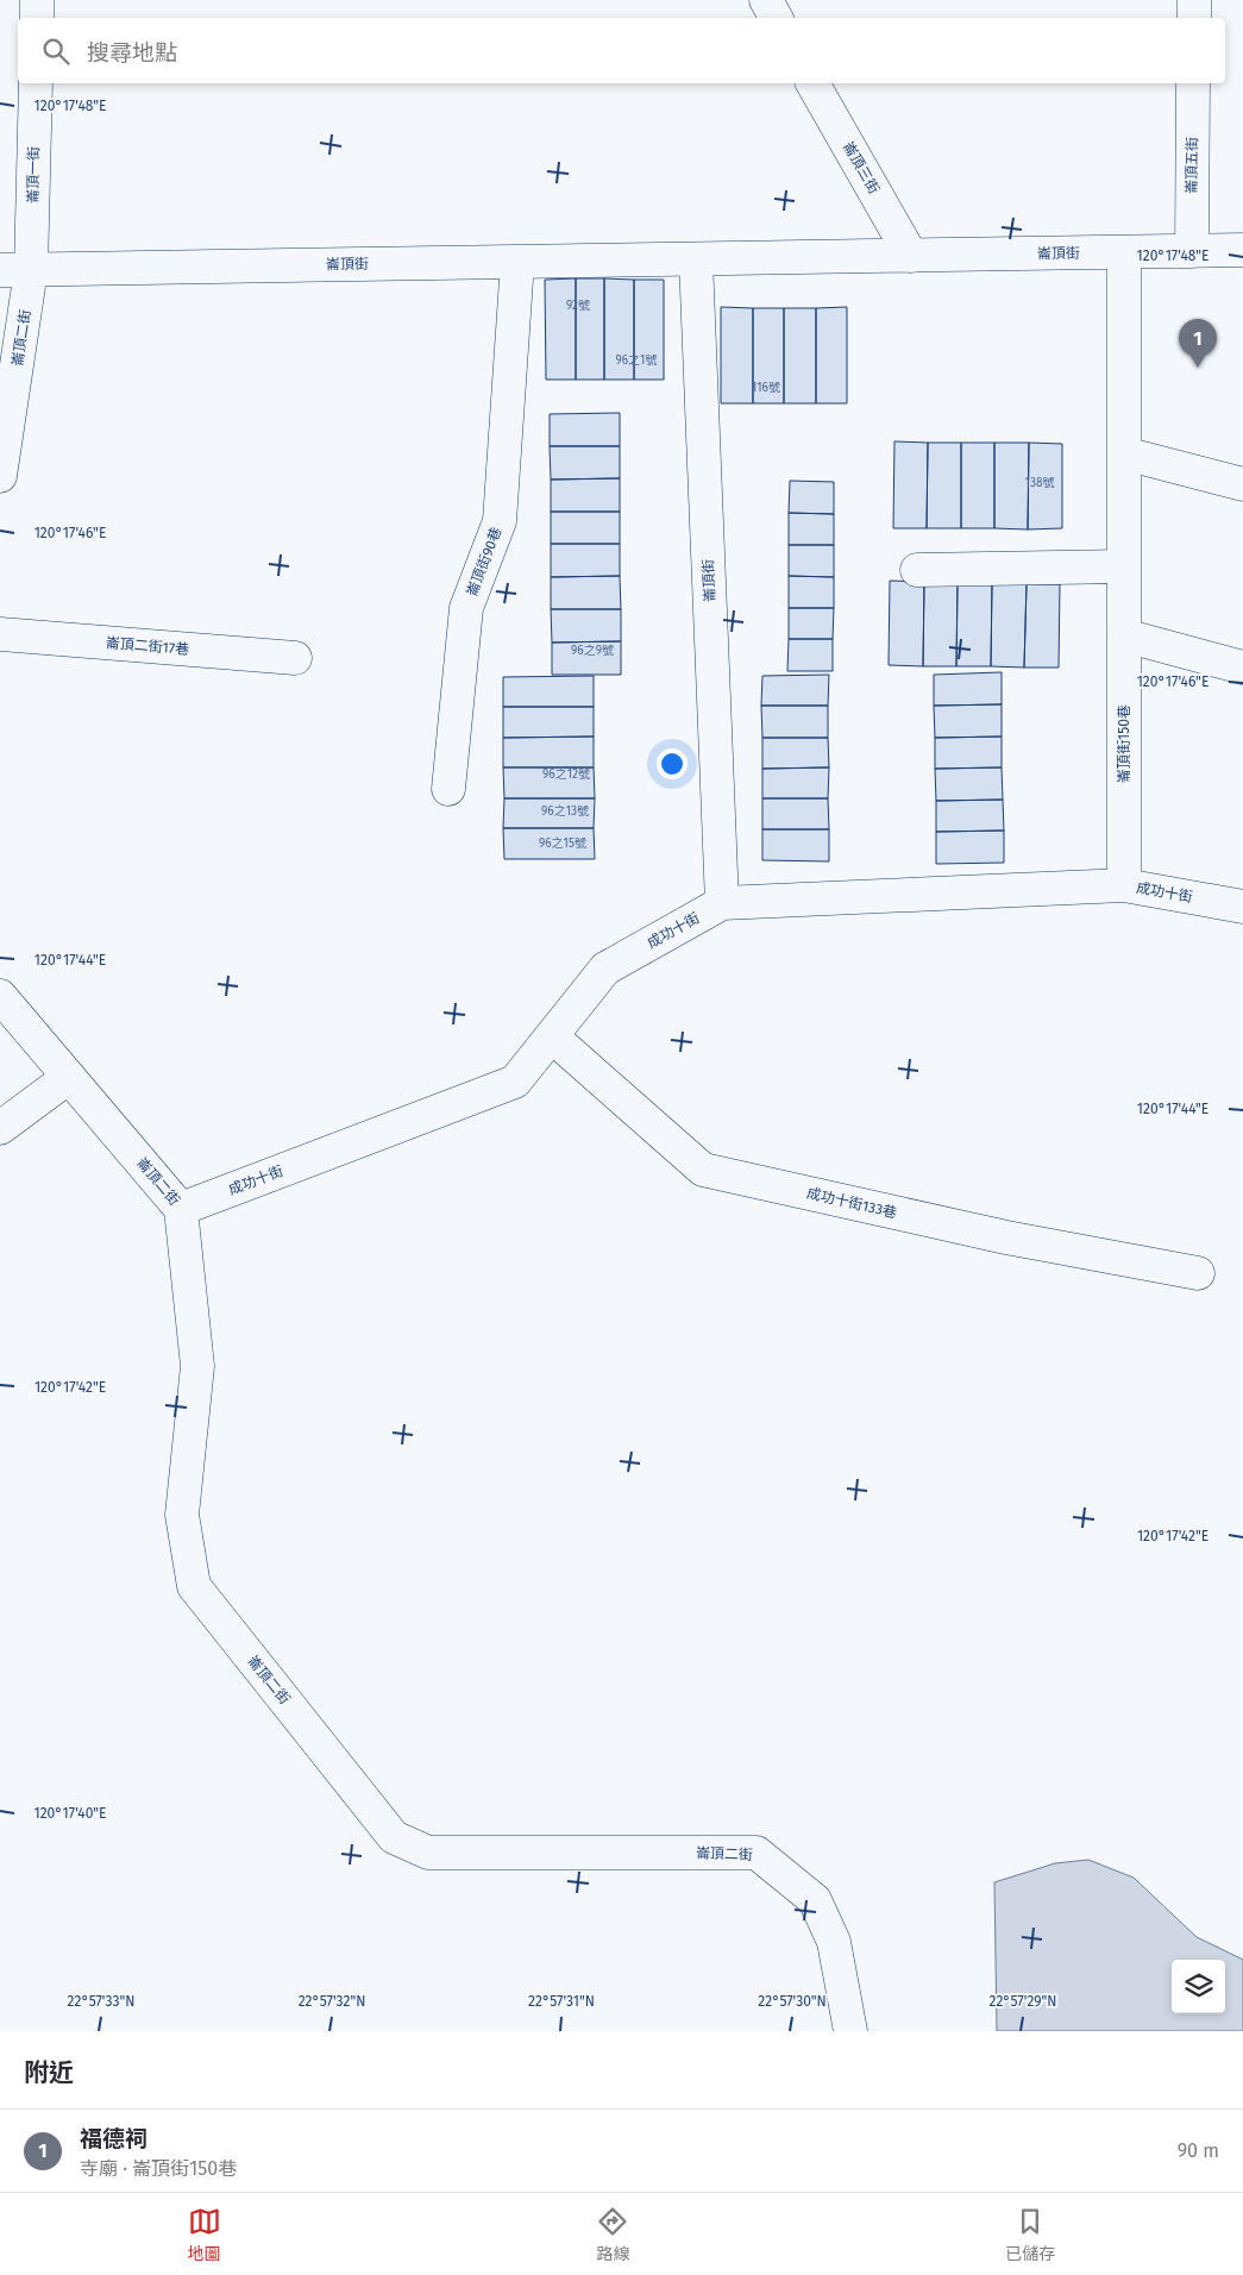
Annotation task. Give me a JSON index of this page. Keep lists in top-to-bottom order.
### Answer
{
  "streets": {
    "street": [
      "崙頂五街",
      "崙頂三街",
      "崙頂一街",
      "崙頂街",
      "崙頂二街",
      "崙頂街90巷",
      "崙頂二街17巷",
      "崙頂街150巷",
      "成功十街",
      "成功十街133巷"
    ]
  },
  "crossings": [
    ["崙頂五街", "崙頂街"],
    ["崙頂三街", "崙頂街"],
    ["崙頂一街", "崙頂街"],
    ["崙頂一街", "崙頂二街"],
    ["崙頂街", "崙頂二街"],
    ["崙頂街", "崙頂街90巷"],
    ["崙頂街", "崙頂街150巷"],
    ["崙頂街", "成功十街"],
    ["崙頂二街", "成功十街"],
    ["崙頂街150巷", "成功十街"],
    ["成功十街", "成功十街133巷"]
  ],
  "house_numbers": [
    "92號",
    "96之1號",
    "116號",
    "138號",
    "96之9號",
    "96之12號",
    "96之13號",
    "96之15號"
  ],
  "page": {
    "search": "搜尋地點",
    "pins": "1",
    "heading": "附近",
    "list": [
      {
        "mark": "1",
        "name": "福德祠",
        "note": "寺廟 · 崙頂街150巷",
        "value": "90 m"
      }
    ],
    "nav": ["地圖", "路線", "已儲存"]
  },
  "coordinates": [
    "120°17'48\"E",
    "120°17'46\"E",
    "120°17'44\"E",
    "120°17'42\"E",
    "120°17'40\"E",
    "22°57'33\"N",
    "22°57'32\"N",
    "22°57'31\"N",
    "22°57'30\"N",
    "22°57'29\"N"
  ]
}
